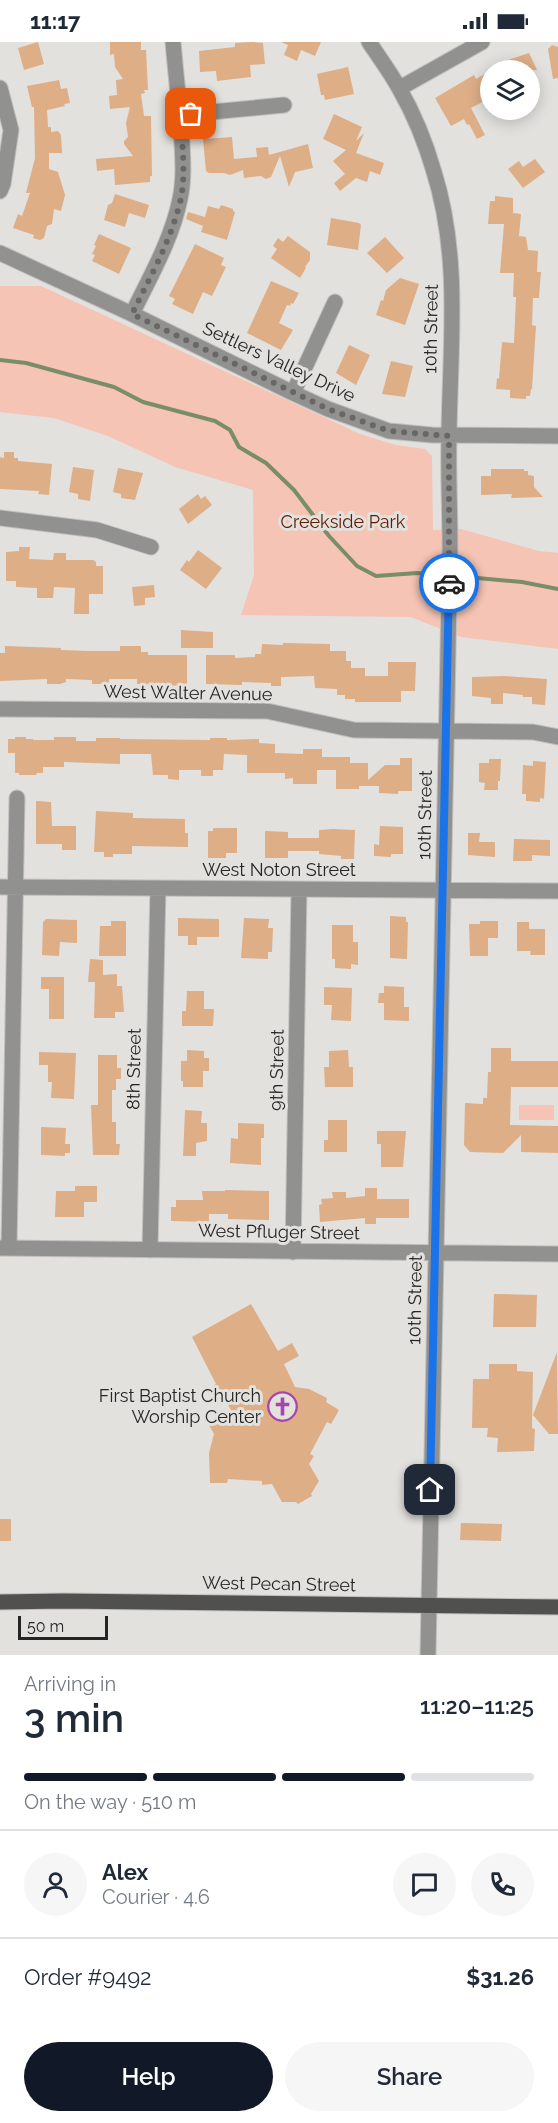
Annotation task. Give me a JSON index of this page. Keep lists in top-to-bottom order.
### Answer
{
  "streets": {
    "main road": ["West Pecan Street"],
    "street": [
      "10th Street",
      "Settlers Valley Drive",
      "West Walter Avenue",
      "West Noton Street",
      "8th Street",
      "9th Street",
      "West Pfluger Street"
    ]
  },
  "crossings": [
    ["10th Street", "Settlers Valley Drive"],
    ["10th Street", "West Walter Avenue"],
    ["10th Street", "West Noton Street"],
    ["10th Street", "West Pfluger Street"],
    ["10th Street", "West Pecan Street"],
    ["West Noton Street", "8th Street"],
    ["West Noton Street", "9th Street"],
    ["8th Street", "West Pfluger Street"],
    ["9th Street", "West Pfluger Street"]
  ],
  "parks": ["Creekside Park"],
  "places": {
    "church": ["First Baptist Church Worship Center"]
  },
  "scale_bar": "50 m",
  "page": {
    "status": "11:17",
    "scale": "50 m",
    "heading": ["3 min", "Arriving in", "11:20–11:25"],
    "panel": [
      "Alex",
      "Courier · 4.6",
      "Order #9492",
      "$31.26"
    ],
    "bar": "On the way · 510 m",
    "buttons": ["Help", "Share"]
  }
}
